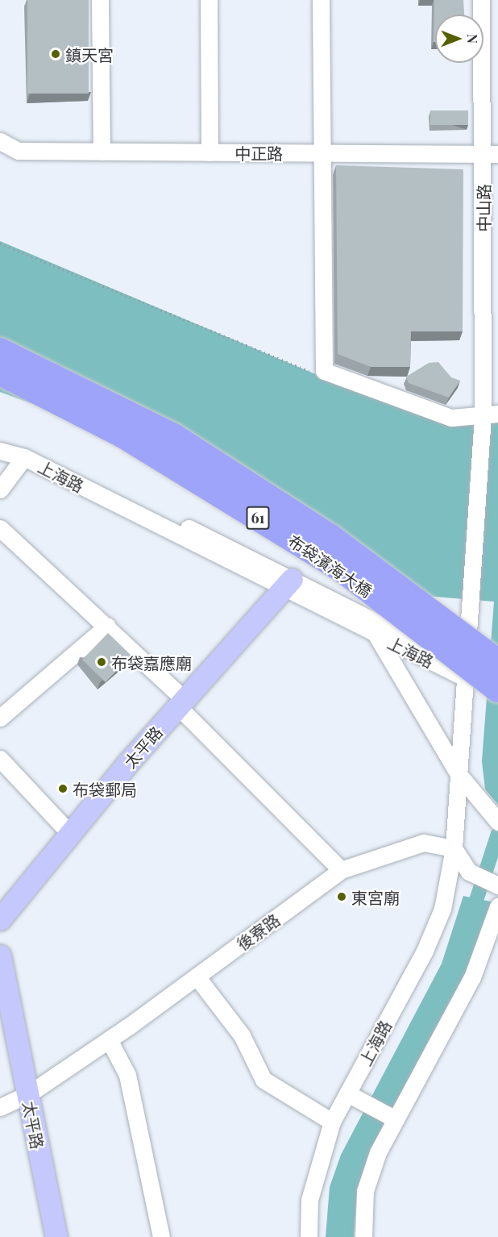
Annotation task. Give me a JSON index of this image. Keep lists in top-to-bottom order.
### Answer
{
  "streets": {
    "highway": ["61", "布袋濱海大橋"],
    "main road": ["太平路"],
    "street": [
      "中正路",
      "中山路",
      "上海路",
      "後寮路"
    ]
  },
  "crossings": [
    ["中正路", "中山路"],
    ["中山路", "上海路"],
    ["上海路", "太平路"],
    ["上海路", "後寮路"],
    ["太平路", "後寮路"]
  ],
  "places": [
    "鎮天宮",
    "布袋嘉應廟",
    "布袋郵局",
    "東宮廟"
  ],
  "north": "right"
}
